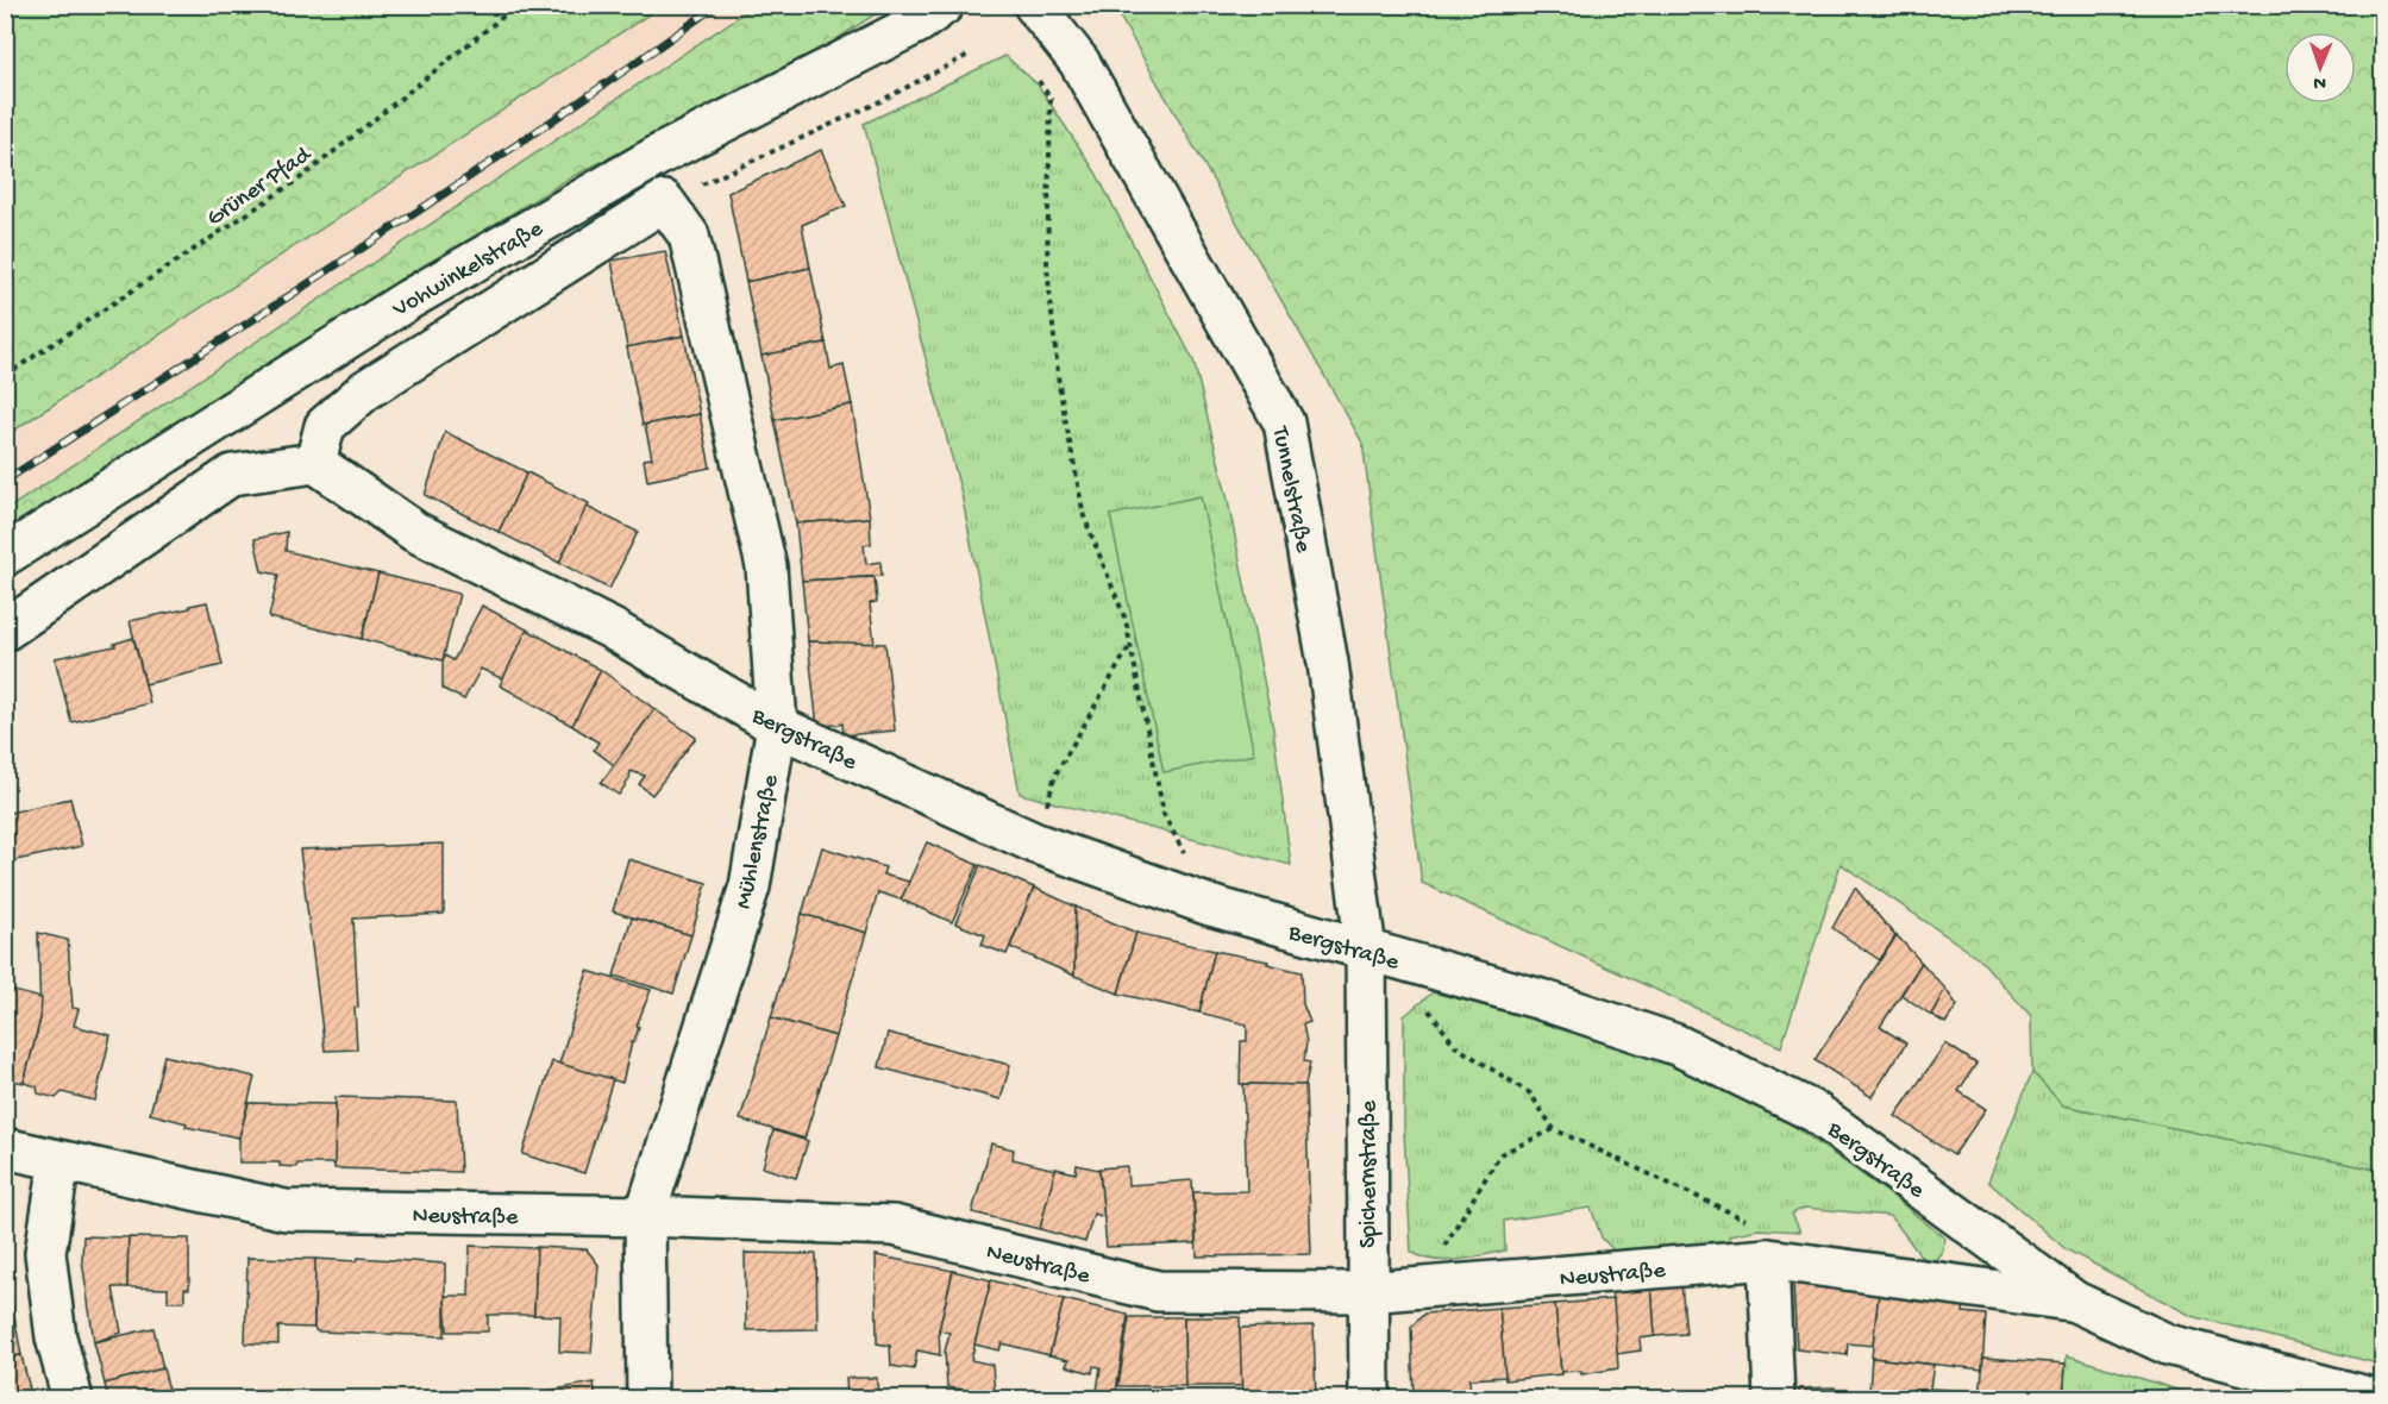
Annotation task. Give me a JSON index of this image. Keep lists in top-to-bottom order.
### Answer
{
  "streets": {
    "street": [
      "Vohwinkelstraße",
      "Tunnelstraße",
      "Bergstraße",
      "Mühlenstraße",
      "Spichernstraße",
      "Neustraße"
    ],
    "path": ["Grüner Pfad"]
  },
  "crossings": [
    ["Tunnelstraße", "Bergstraße"],
    ["Tunnelstraße", "Spichernstraße"],
    ["Bergstraße", "Mühlenstraße"],
    ["Bergstraße", "Spichernstraße"],
    ["Bergstraße", "Neustraße"],
    ["Mühlenstraße", "Neustraße"],
    ["Spichernstraße", "Neustraße"]
  ],
  "north": "bottom"
}
